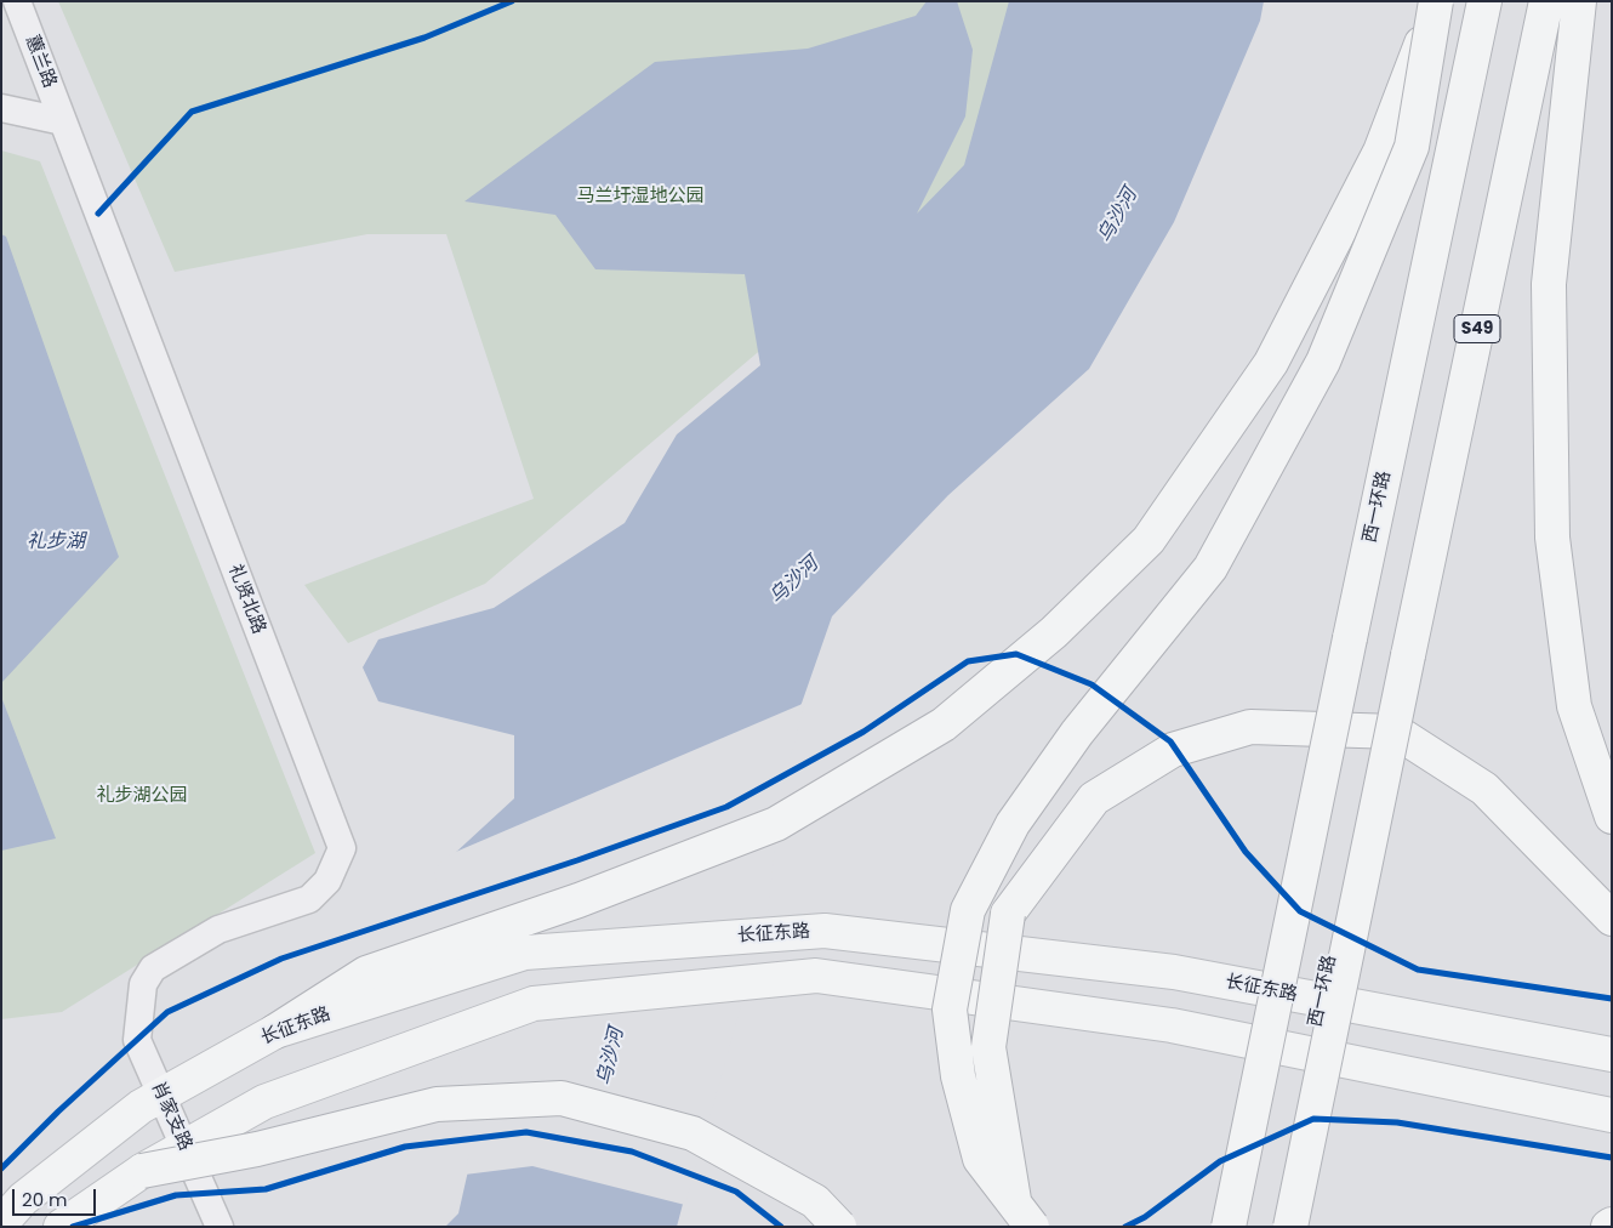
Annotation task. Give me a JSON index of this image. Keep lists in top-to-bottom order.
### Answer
{
  "streets": {
    "main road": ["S49", "西一环路", "长征东路"],
    "street": ["蕙兰路", "礼贤北路", "肖家支路"]
  },
  "crossings": [
    ["蕙兰路", "礼贤北路"],
    ["礼贤北路", "肖家支路"],
    ["长征东路", "肖家支路"]
  ],
  "water": ["乌沙河", "礼步湖"],
  "parks": ["马兰圩湿地公园", "礼步湖公园"],
  "scale_bar": "20 m"
}
